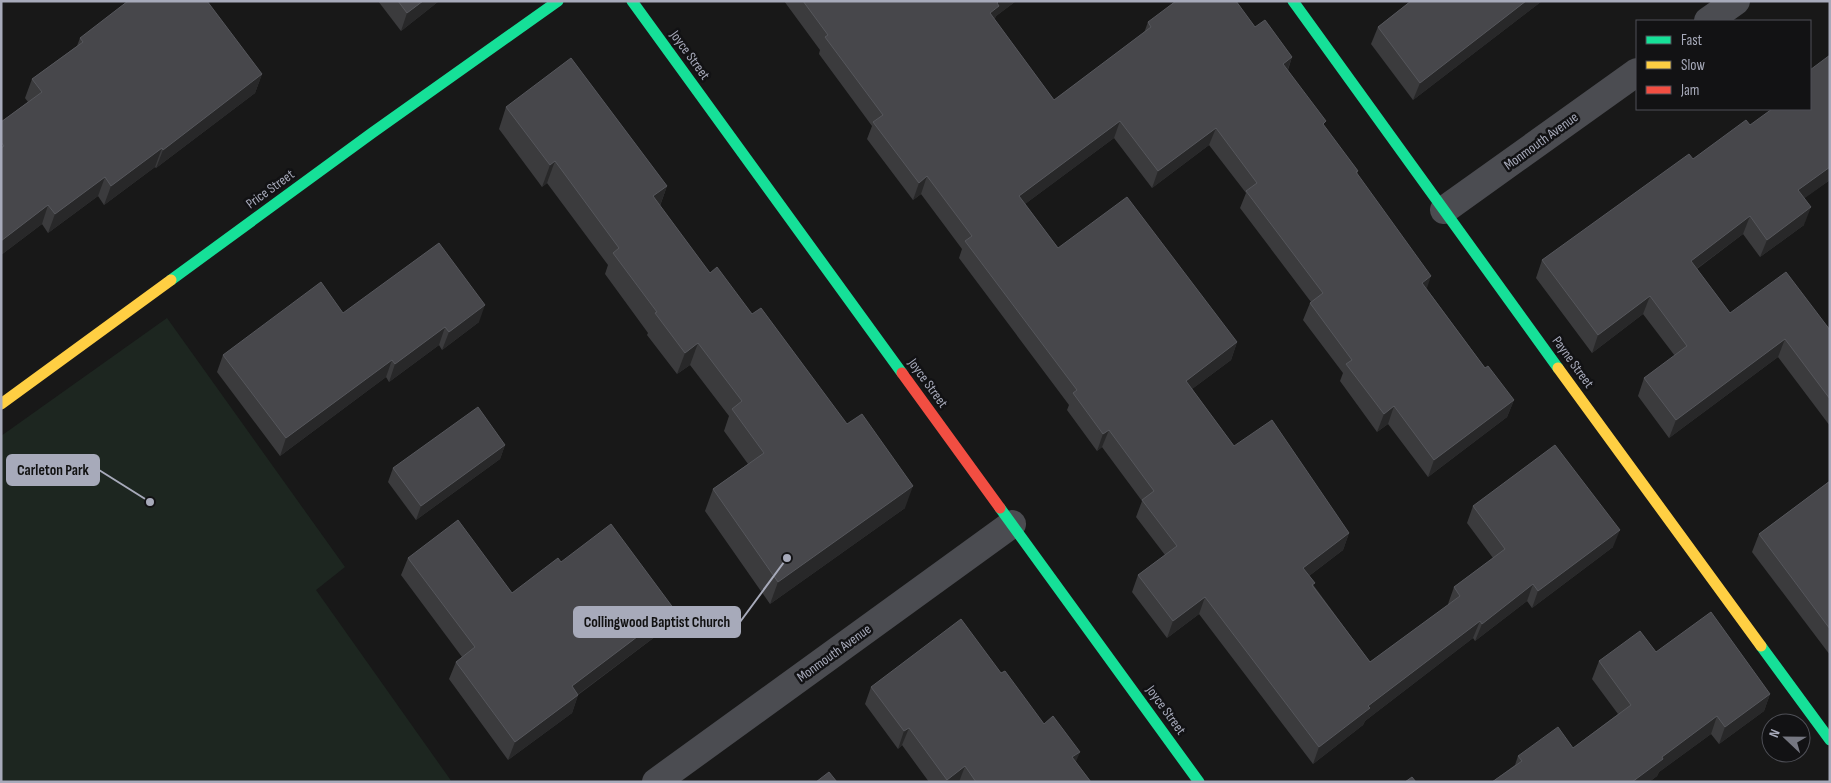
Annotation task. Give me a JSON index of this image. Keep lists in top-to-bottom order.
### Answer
{
  "streets": {
    "street": [
      "Joyce Street",
      "Monmouth Avenue",
      "Price Street",
      "Payne Street"
    ]
  },
  "crossings": [
    ["Joyce Street", "Monmouth Avenue"],
    ["Monmouth Avenue", "Payne Street"]
  ],
  "places": ["Carleton Park", "Collingwood Baptist Church"],
  "legend": ["Fast", "Slow", "Jam"],
  "north": "left"
}
